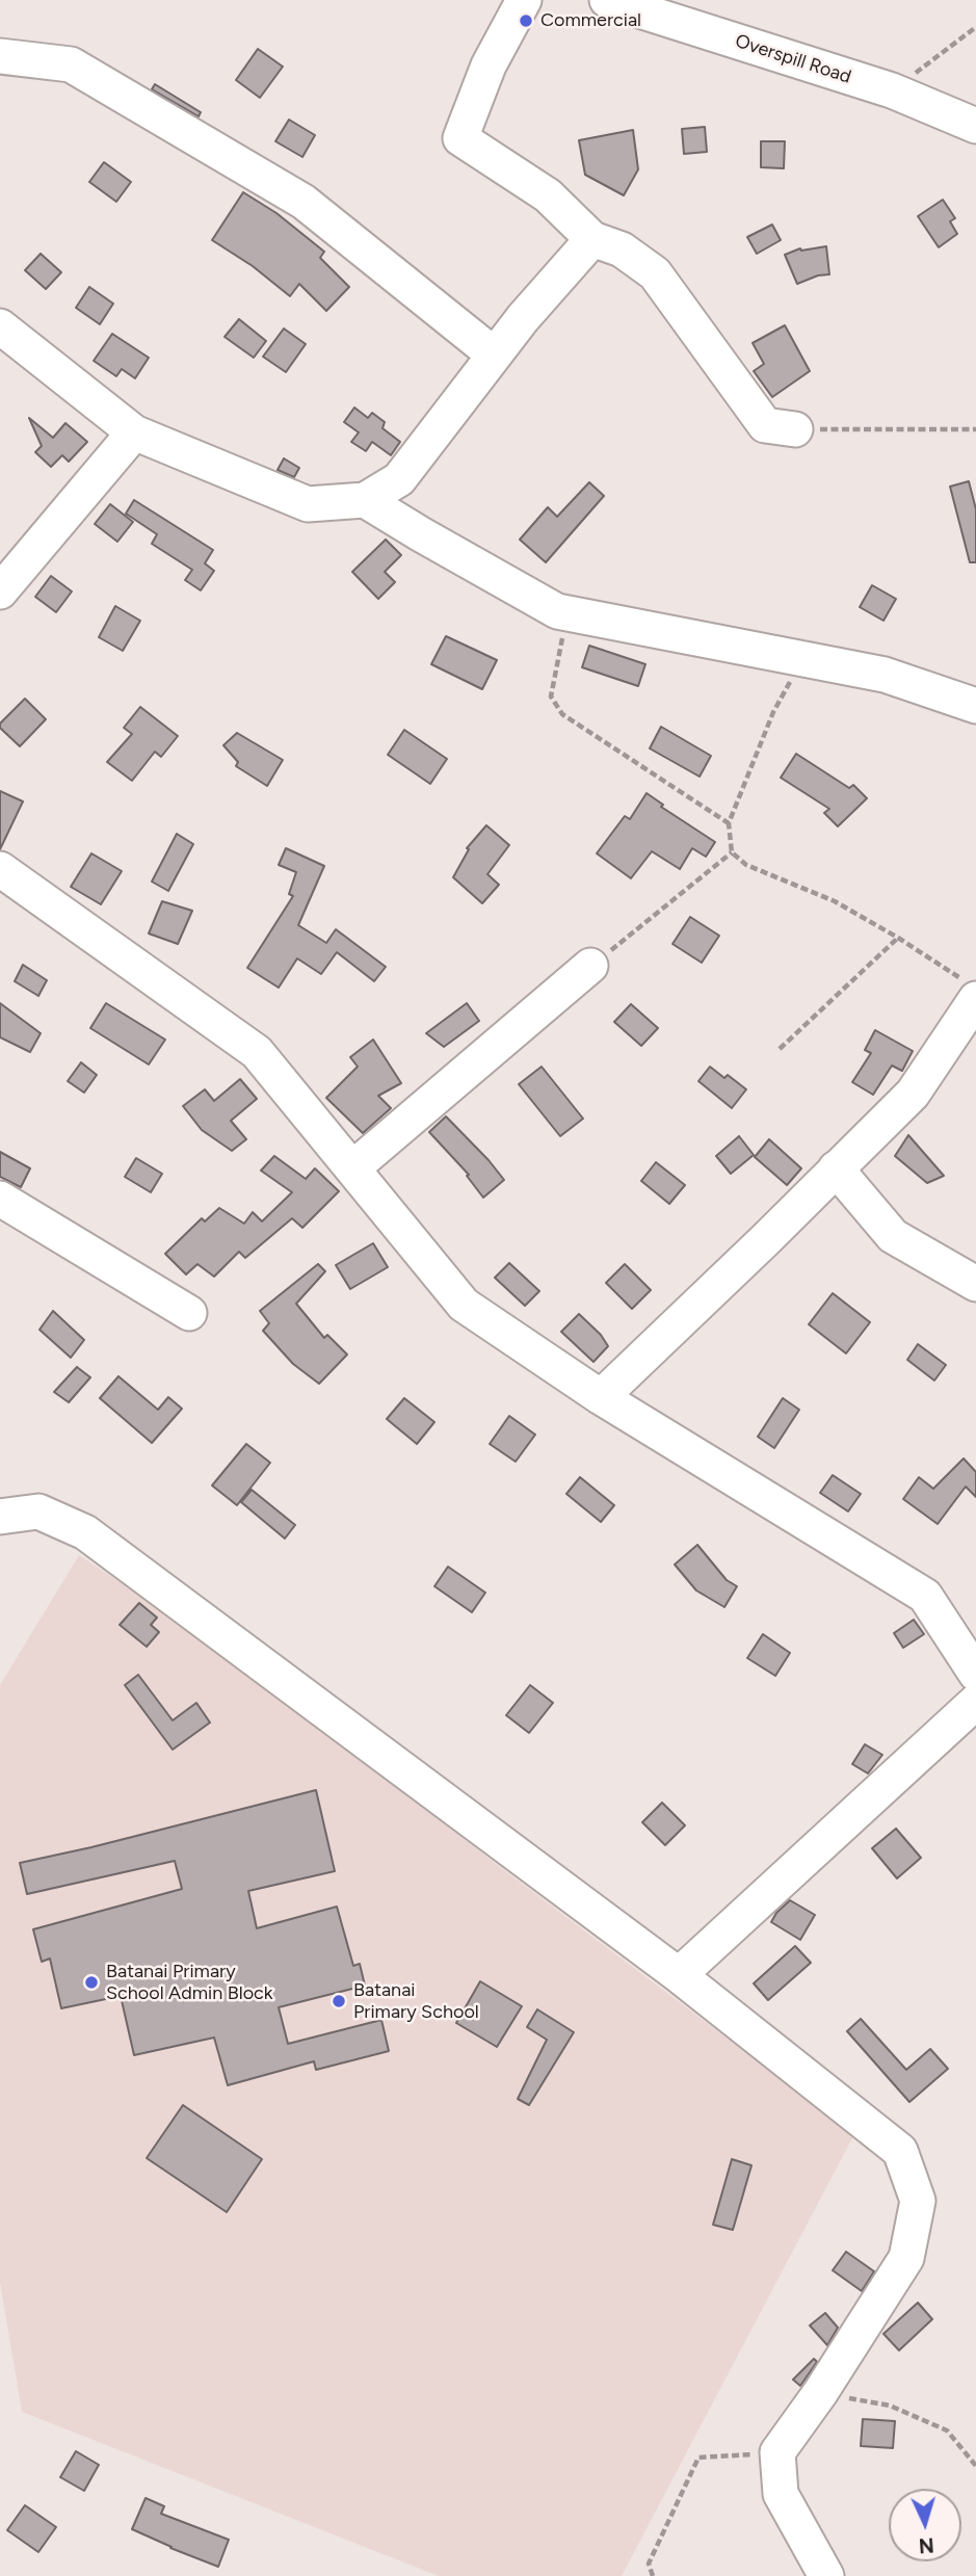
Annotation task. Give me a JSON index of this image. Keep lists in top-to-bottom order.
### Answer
{
  "streets": {
    "street": ["Overspill Road"]
  },
  "places": ["Commercial", "Batanai Primary School Admin Block", "Batanai Primary School"],
  "north": "bottom"
}
